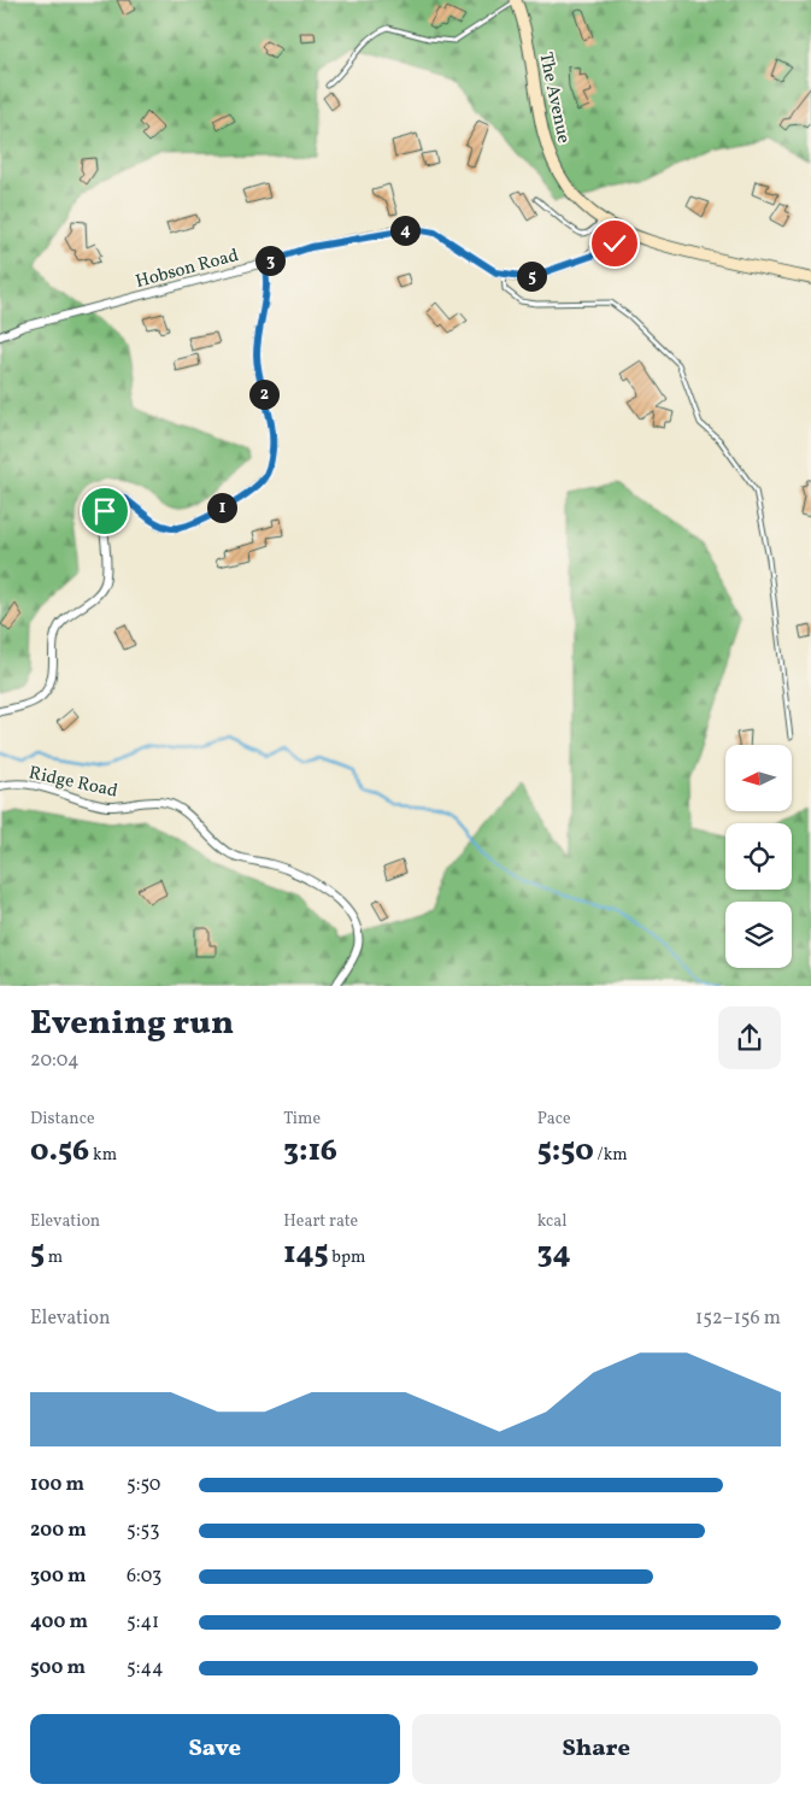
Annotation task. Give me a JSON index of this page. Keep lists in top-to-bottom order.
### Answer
{
  "streets": {
    "street": ["The Avenue", "Hobson Road", "Ridge Road"]
  },
  "crossings": [
    ["The Avenue", "Hobson Road"]
  ],
  "north": "left",
  "page": {
    "pins": [
      "4",
      "3",
      "5",
      "2",
      "1"
    ],
    "heading": ["Evening run", "20:04"],
    "stats": [
      ["Distance", "0.56 km"],
      ["Time", "3:16"],
      ["Pace", "5:50 /km"],
      ["Elevation", "5 m"],
      ["Heart rate", "145 bpm"],
      ["kcal", "34"]
    ],
    "chart": ["Elevation", "152–156 m"],
    "list": [
      {
        "name": "100 m",
        "note": "5:50"
      },
      {
        "name": "200 m",
        "note": "5:53"
      },
      {
        "name": "300 m",
        "note": "6:03"
      },
      {
        "name": "400 m",
        "note": "5:41"
      },
      {
        "name": "500 m",
        "note": "5:44"
      }
    ],
    "buttons": ["Save", "Share"]
  }
}
